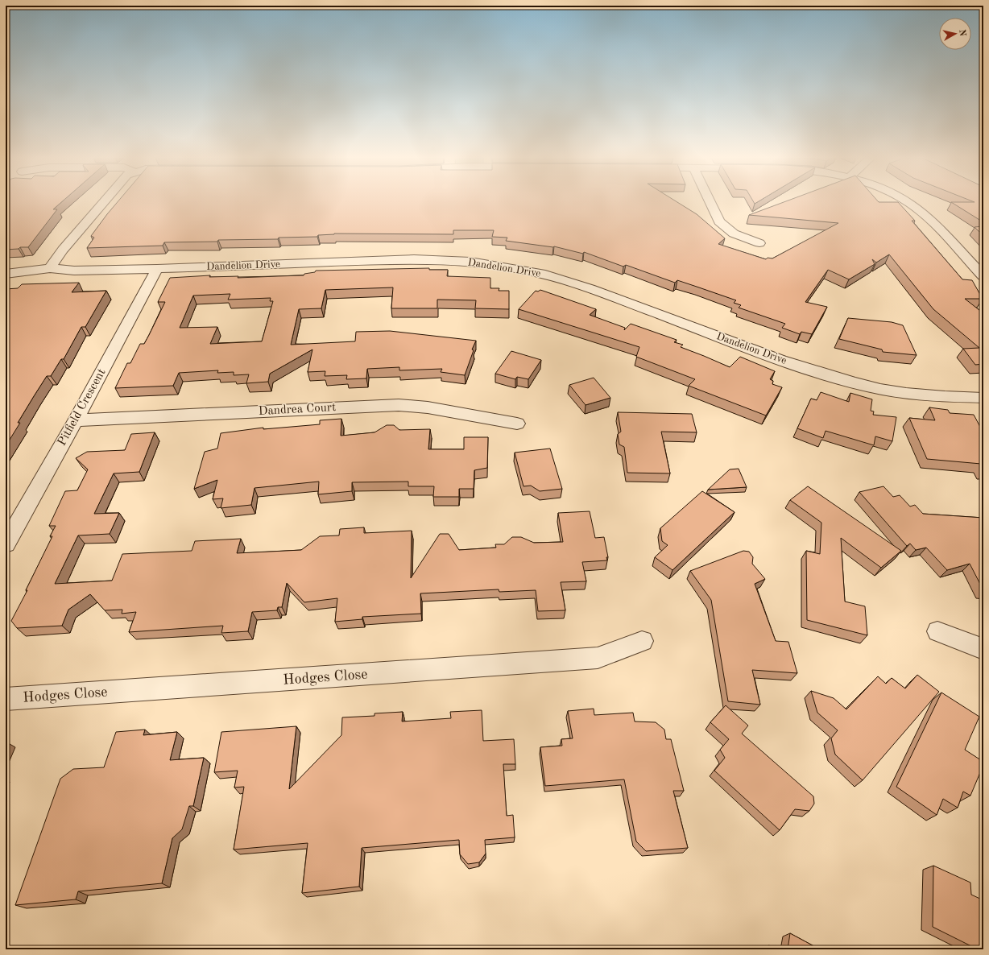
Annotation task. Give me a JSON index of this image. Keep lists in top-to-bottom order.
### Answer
{
  "streets": {
    "street": [
      "Dandelion Drive",
      "Pitfield Crescent",
      "Dandrea Court",
      "Hodges Close"
    ]
  },
  "crossings": [
    ["Dandelion Drive", "Pitfield Crescent"],
    ["Pitfield Crescent", "Dandrea Court"]
  ],
  "north": "right"
}
